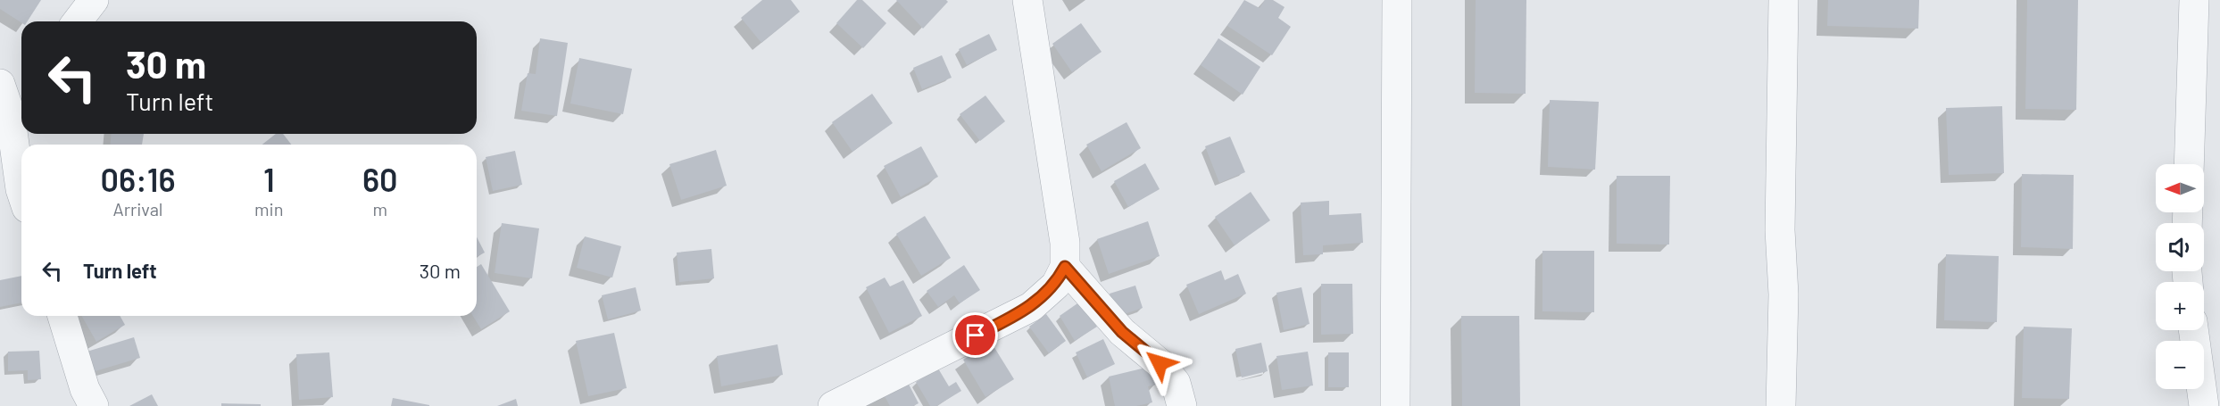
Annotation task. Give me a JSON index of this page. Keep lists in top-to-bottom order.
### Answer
{
  "north": "left",
  "page": {
    "turn": ["30 m", "Turn left"],
    "eta": [
      "06:16",
      "Arrival",
      "1",
      "min",
      "60",
      "m"
    ],
    "map_buttons": ["+", "−"],
    "list": [
      {
        "name": "Turn left",
        "value": "30 m"
      }
    ]
  }
}
